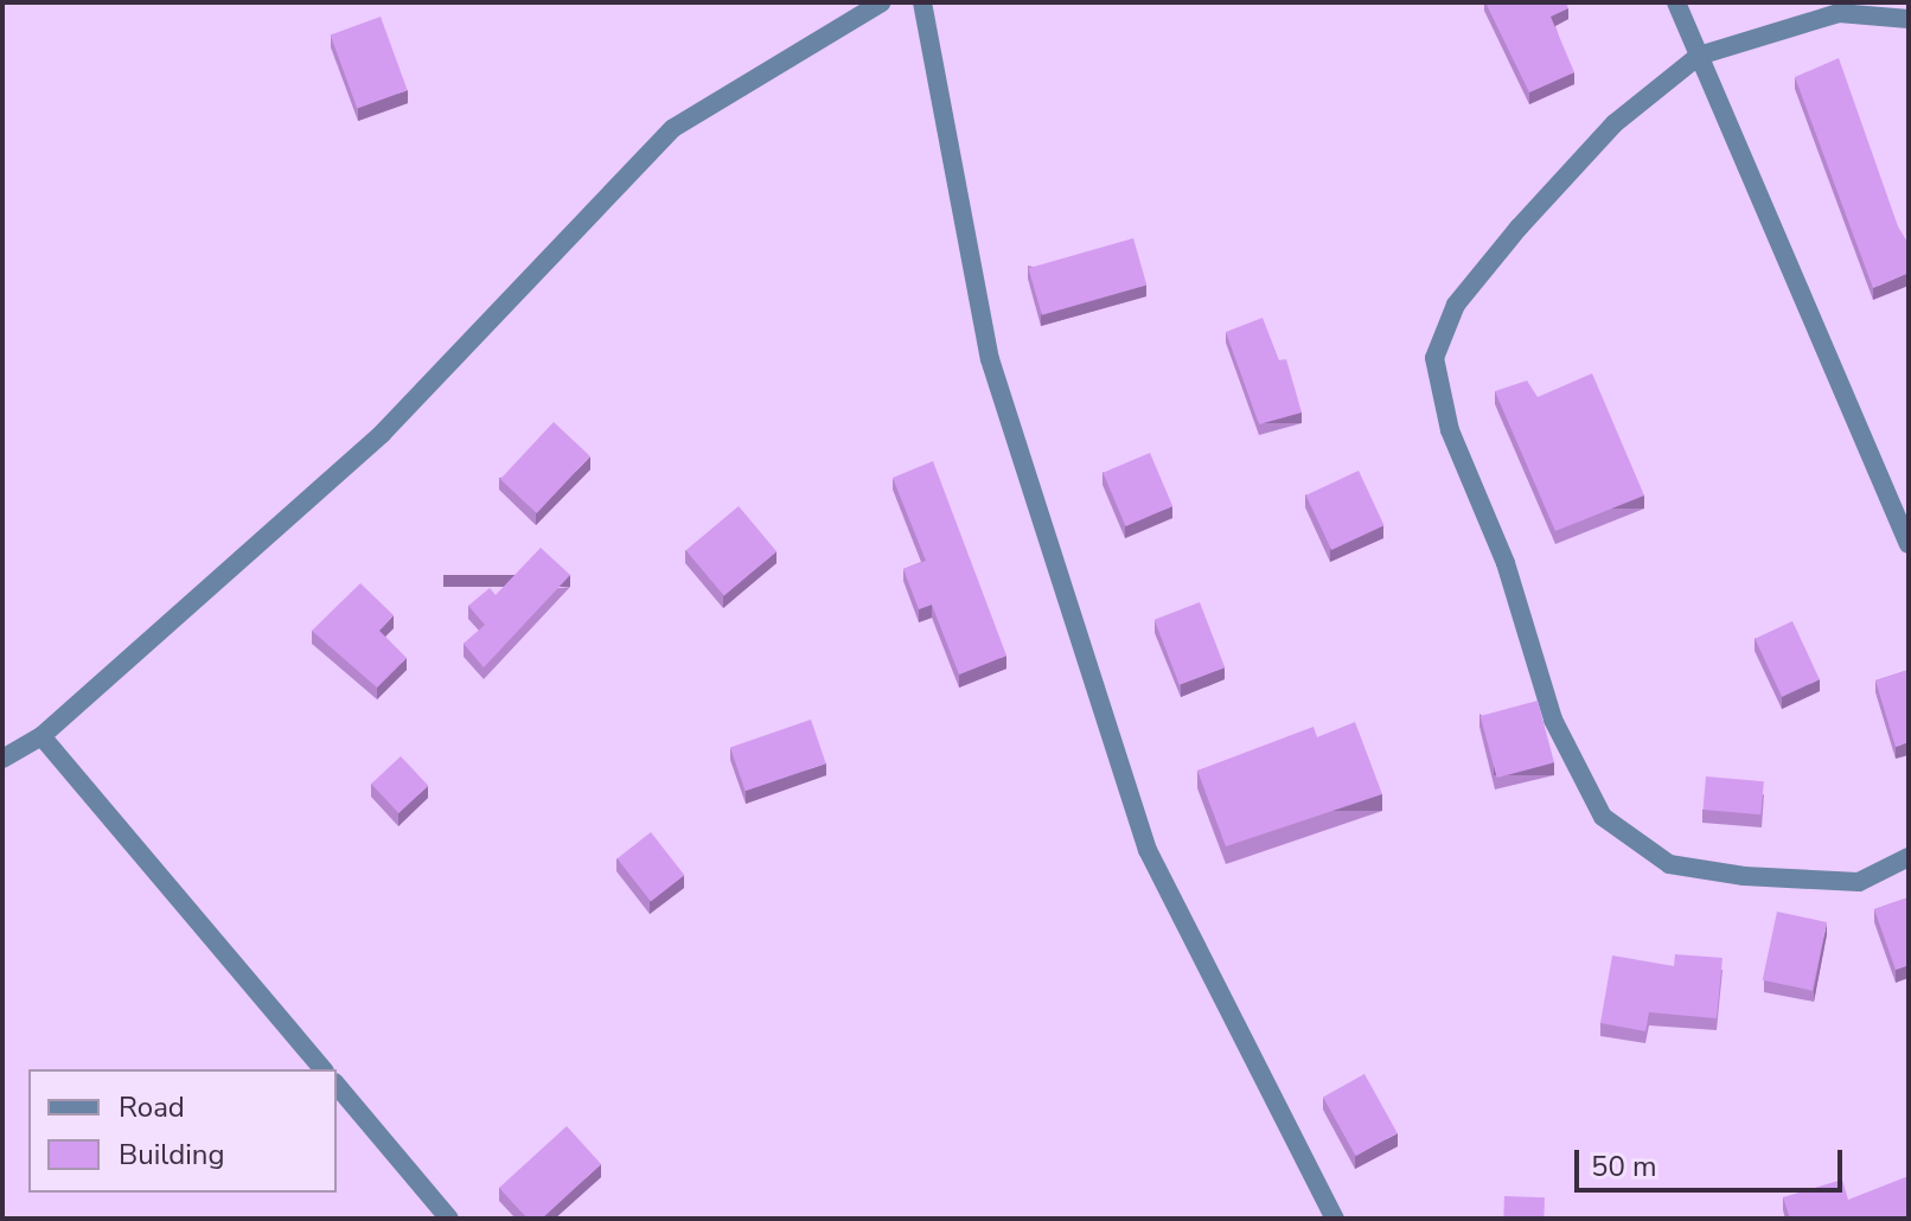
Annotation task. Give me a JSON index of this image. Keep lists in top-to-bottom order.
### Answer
{
  "legend": ["Road", "Building"],
  "scale_bar": "50 m"
}
